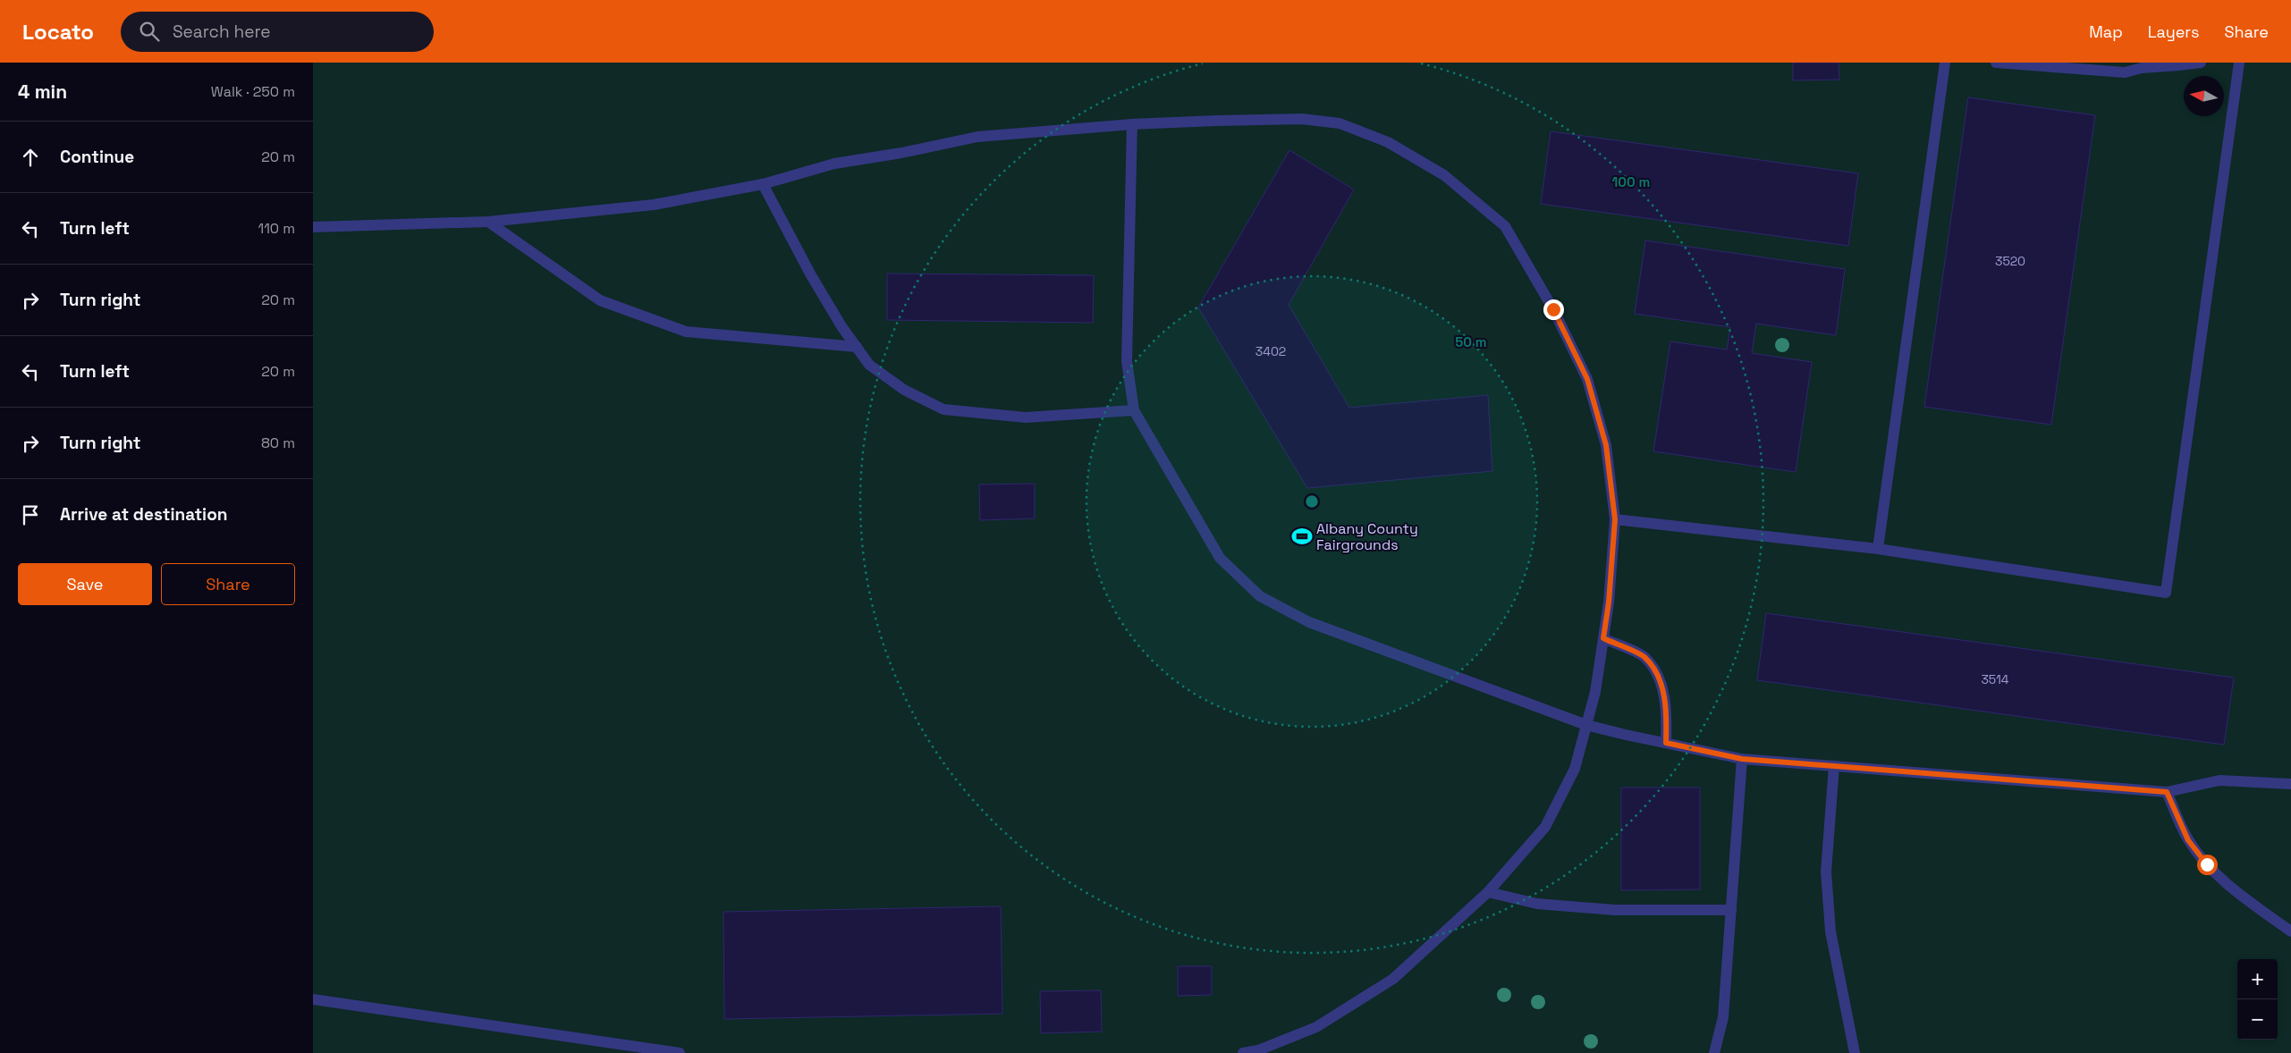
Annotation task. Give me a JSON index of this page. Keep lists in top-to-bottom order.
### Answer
{
  "places": {
    "sports": ["Albany County Fairgrounds"]
  },
  "house_numbers": ["3520", "3402", "3514"],
  "north": "left",
  "page": {
    "header": "Locato",
    "search": "Search here",
    "nav": ["Map", "Layers", "Share"],
    "heading": ["4 min", "Walk · 250 m"],
    "list": [
      ["Continue", "20 m"],
      ["Turn left", "110 m"],
      ["Turn right", "20 m"],
      ["Turn left", "20 m"],
      ["Turn right", "80 m"],
      "Arrive at destination"
    ],
    "buttons": ["Save", "Share"],
    "map_buttons": ["+", "−"]
  },
  "rings": ["100 m", "50 m"]
}
